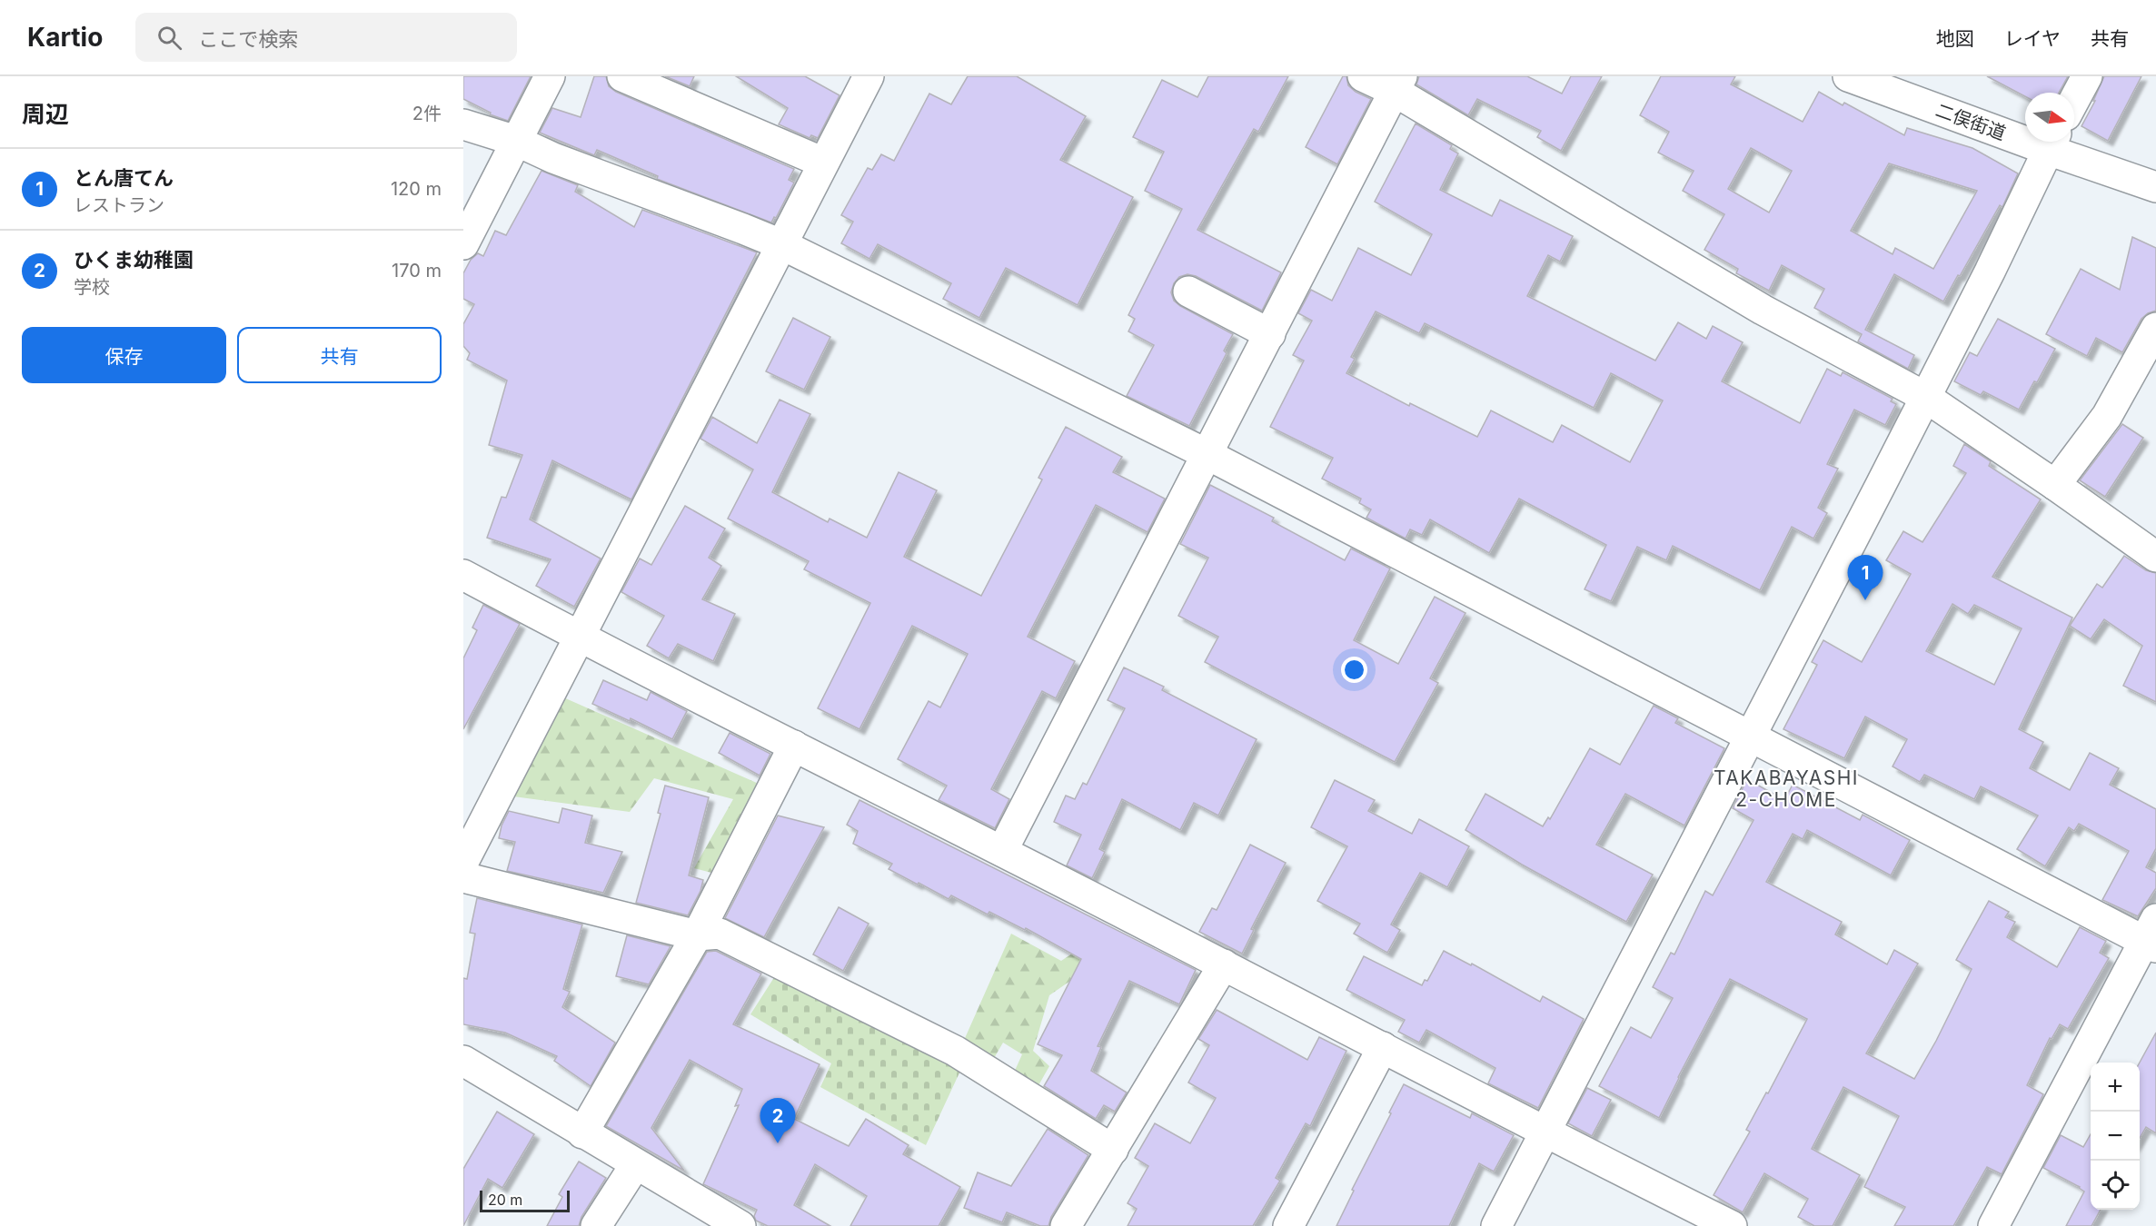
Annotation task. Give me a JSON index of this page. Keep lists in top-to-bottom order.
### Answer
{
  "streets": {
    "street": ["二俣街道"]
  },
  "districts": ["TAKABAYASHI 2-CHOME"],
  "scale_bar": "20 m",
  "north": "right",
  "page": {
    "header": "Kartio",
    "search": "ここで検索",
    "nav": ["地図", "レイヤ", "共有"],
    "heading": ["周辺", "2件"],
    "list": [
      {
        "mark": "1",
        "name": "とん唐てん",
        "note": "レストラン",
        "value": "120 m"
      },
      {
        "mark": "2",
        "name": "ひくま幼稚園",
        "note": "学校",
        "value": "170 m"
      }
    ],
    "buttons": ["保存", "共有"],
    "pins": ["1", "2"],
    "map_buttons": ["+", "−"],
    "scale": "20 m"
  }
}
